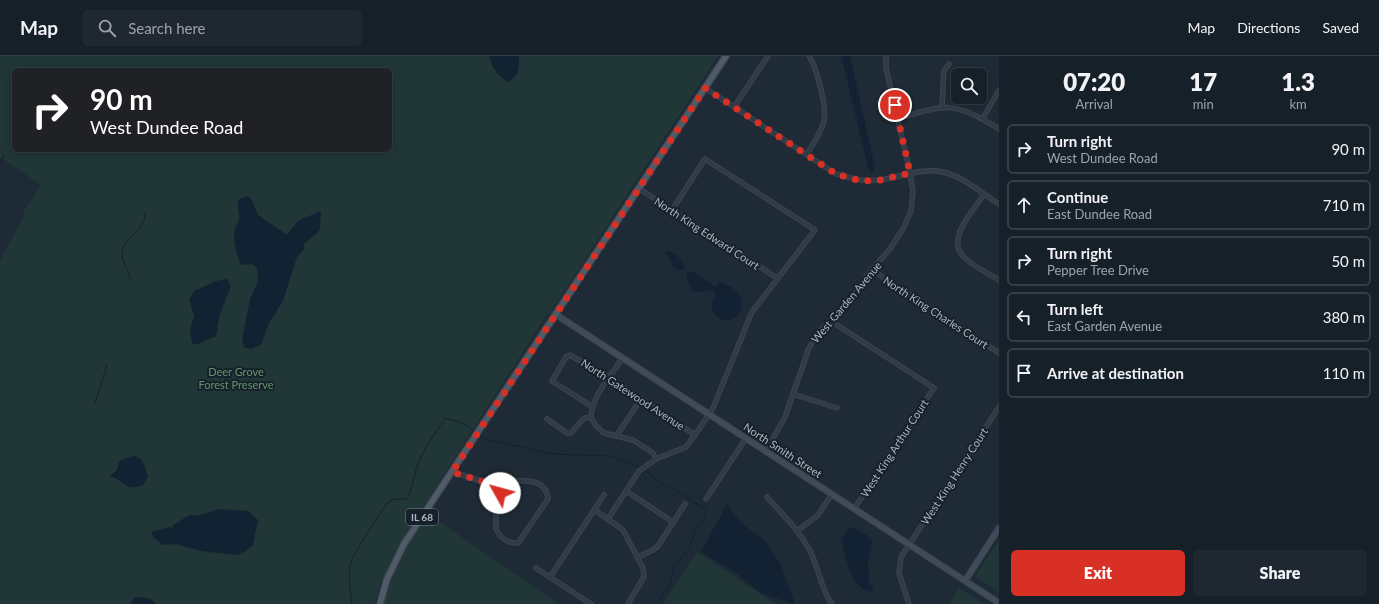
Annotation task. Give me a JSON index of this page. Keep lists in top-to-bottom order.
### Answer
{
  "streets": {
    "main road": ["IL 68"],
    "street": [
      "North King Edward Court",
      "West Garden Avenue",
      "North King Charles Court",
      "North Gatewood Avenue",
      "West King Arthur Court",
      "North Smith Street",
      "West King Henry Court"
    ]
  },
  "crossings": [
    ["North King Edward Court", "IL 68"],
    ["West Garden Avenue", "North King Charles Court"],
    ["West Garden Avenue", "West King Arthur Court"],
    ["West Garden Avenue", "North Smith Street"],
    ["West King Arthur Court", "North Smith Street"],
    ["North Smith Street", "West King Henry Court"],
    ["North Smith Street", "IL 68"]
  ],
  "parks": ["Deer Grove Forest Preserve"],
  "page": {
    "header": "Map",
    "search": "Search here",
    "nav": ["Map", "Directions", "Saved"],
    "eta": [
      "07:20",
      "Arrival",
      "17",
      "min",
      "1.3",
      "km"
    ],
    "turn": ["90 m", "West Dundee Road"],
    "list": [
      {
        "name": "Turn right",
        "note": "West Dundee Road",
        "value": "90 m"
      },
      {
        "name": "Continue",
        "note": "East Dundee Road",
        "value": "710 m"
      },
      {
        "name": "Turn right",
        "note": "Pepper Tree Drive",
        "value": "50 m"
      },
      {
        "name": "Turn left",
        "note": "East Garden Avenue",
        "value": "380 m"
      },
      {
        "name": "Arrive at destination",
        "value": "110 m"
      }
    ],
    "buttons": ["Exit", "Share"]
  }
}
